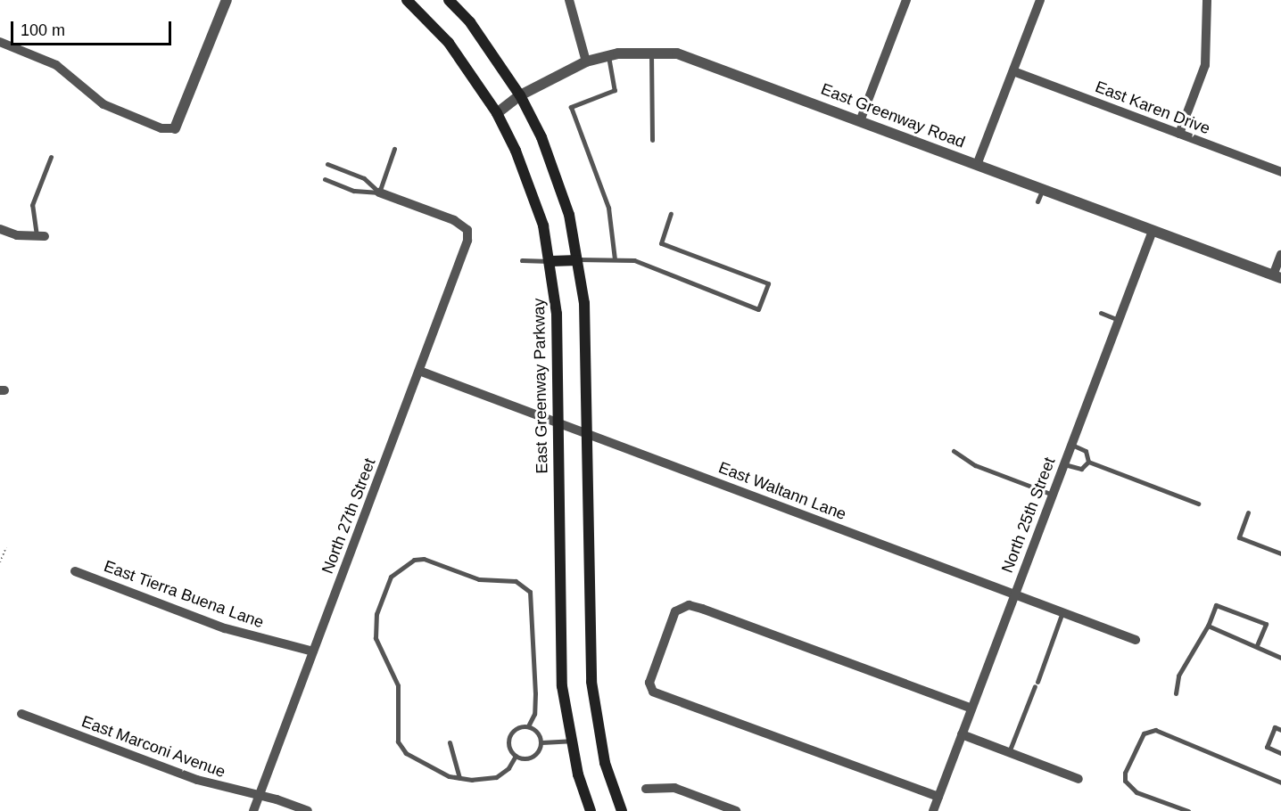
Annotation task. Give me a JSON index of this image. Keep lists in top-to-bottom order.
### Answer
{
  "streets": {
    "main road": ["East Greenway Parkway"],
    "street": [
      "East Karen Drive",
      "East Greenway Road",
      "East Waltann Lane",
      "North 25th Street",
      "North 27th Street",
      "East Tierra Buena Lane",
      "East Marconi Avenue"
    ]
  },
  "crossings": [
    ["East Greenway Road", "East Greenway Parkway"],
    ["East Greenway Road", "North 25th Street"],
    ["East Greenway Parkway", "East Waltann Lane"],
    ["East Waltann Lane", "North 25th Street"],
    ["East Waltann Lane", "North 27th Street"],
    ["North 27th Street", "East Tierra Buena Lane"],
    ["North 27th Street", "East Marconi Avenue"]
  ],
  "scale_bar": "100 m"
}
